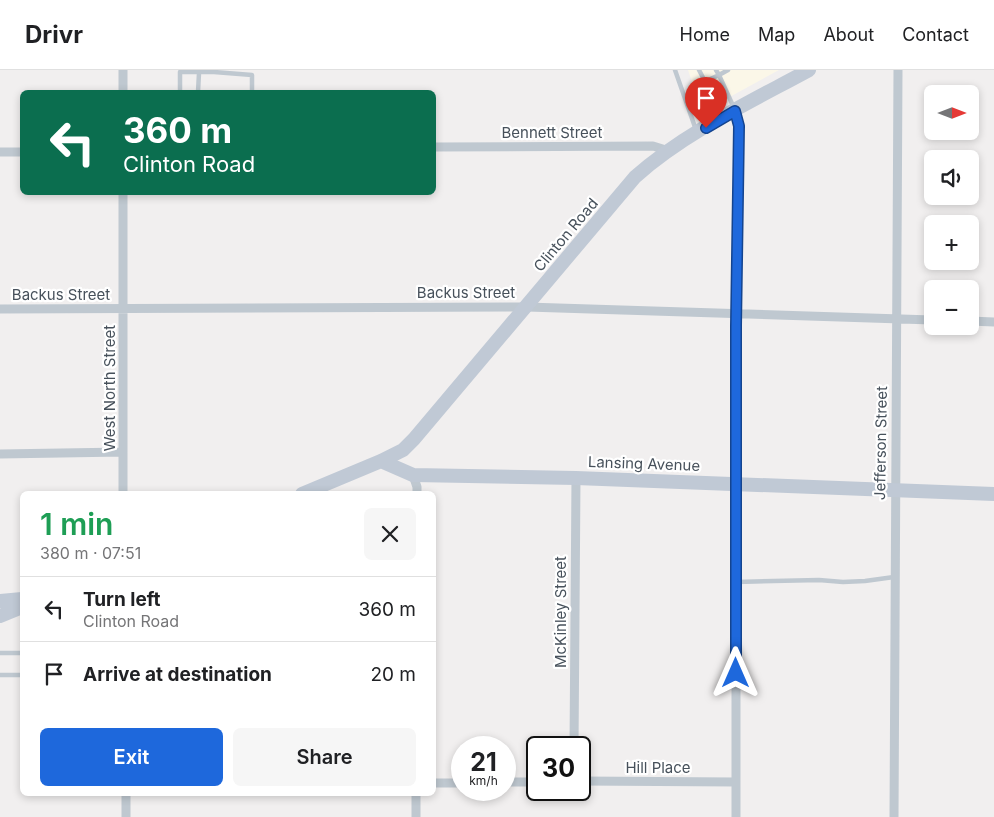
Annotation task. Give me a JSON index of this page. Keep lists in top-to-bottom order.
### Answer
{
  "streets": {
    "main road": ["Clinton Road", "Lansing Avenue"],
    "street": [
      "Bennett Street",
      "Backus Street",
      "West North Street",
      "Jefferson Street",
      "McKinley Street",
      "Hill Place"
    ]
  },
  "crossings": [
    ["Bennett Street", "Clinton Road"],
    ["Clinton Road", "Backus Street"],
    ["Clinton Road", "Lansing Avenue"],
    ["Backus Street", "West North Street"],
    ["Backus Street", "Jefferson Street"],
    ["Jefferson Street", "Lansing Avenue"],
    ["Lansing Avenue", "McKinley Street"]
  ],
  "north": "right",
  "page": {
    "header": "Drivr",
    "nav": [
      "Home",
      "Map",
      "About",
      "Contact"
    ],
    "map_buttons": ["+", "−"],
    "turn": ["360 m", "Clinton Road"],
    "heading": ["1 min", "380 m · 07:51"],
    "list": [
      {
        "name": "Turn left",
        "note": "Clinton Road",
        "value": "360 m"
      },
      {
        "name": "Arrive at destination",
        "value": "20 m"
      }
    ],
    "buttons": ["Exit", "Share"],
    "speed": "21 km/h",
    "limit": "30"
  }
}
